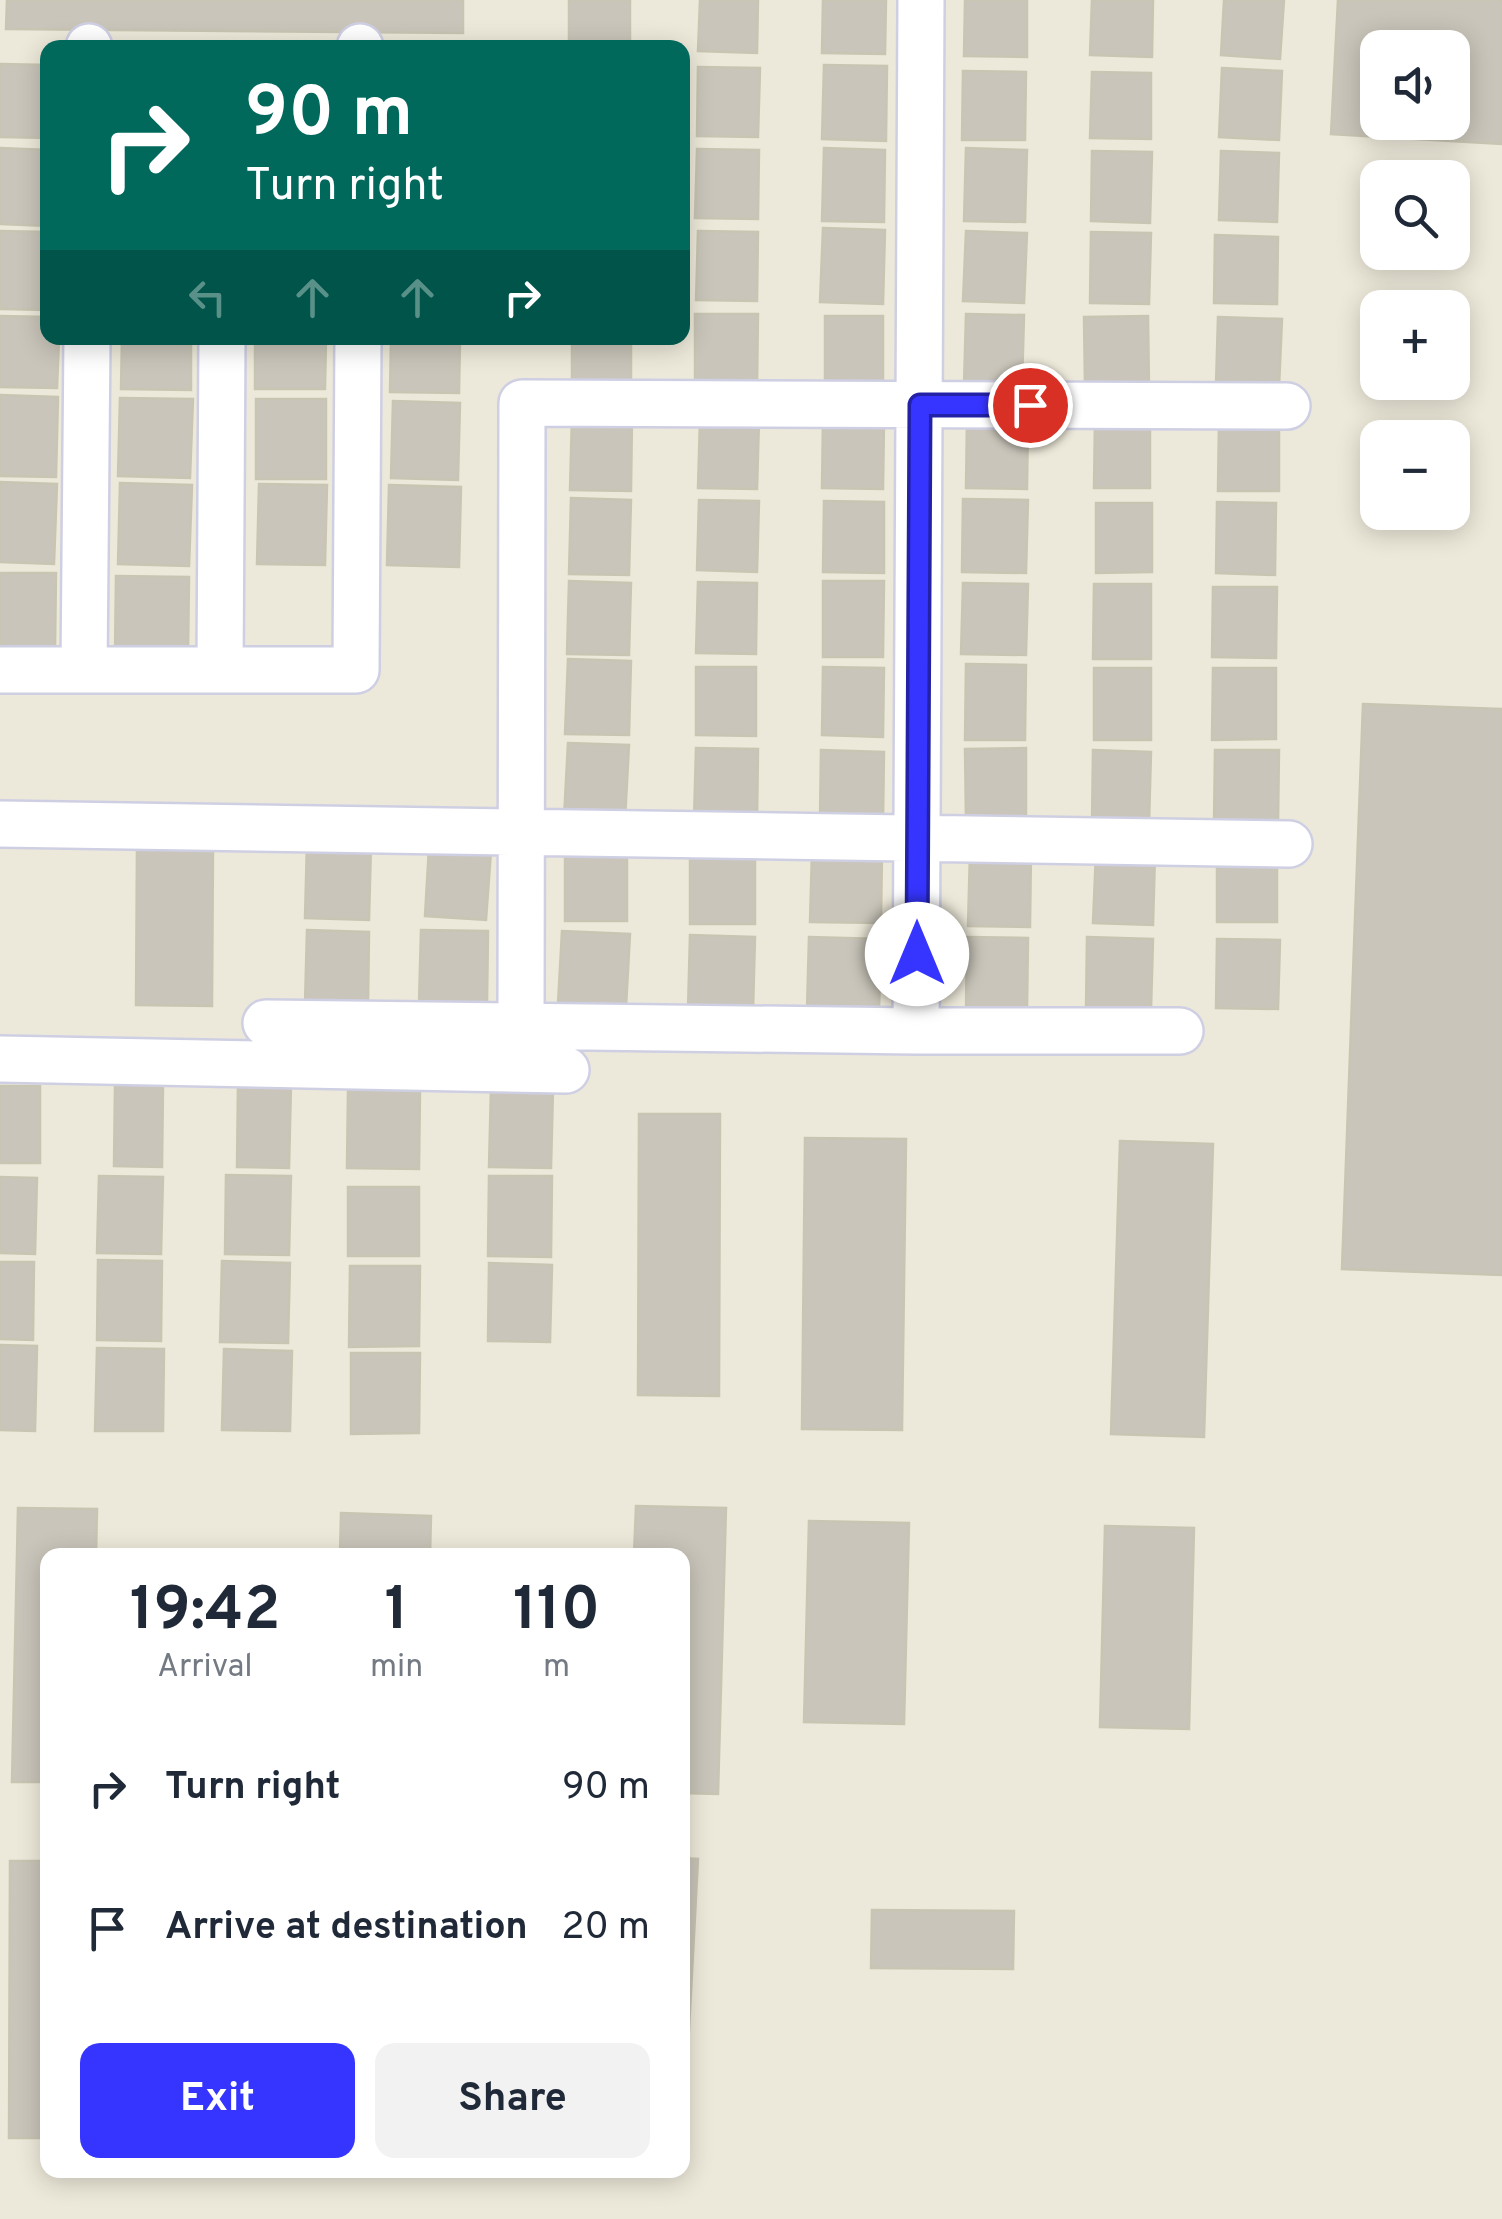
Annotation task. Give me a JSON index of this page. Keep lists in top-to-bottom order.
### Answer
{
  "page": {
    "map_buttons": ["+", "−"],
    "turn": ["90 m", "Turn right"],
    "eta": [
      "19:42",
      "Arrival",
      "1",
      "min",
      "110",
      "m"
    ],
    "list": [
      {
        "name": "Turn right",
        "value": "90 m"
      },
      {
        "name": "Arrive at destination",
        "value": "20 m"
      }
    ],
    "buttons": ["Exit", "Share"]
  }
}
